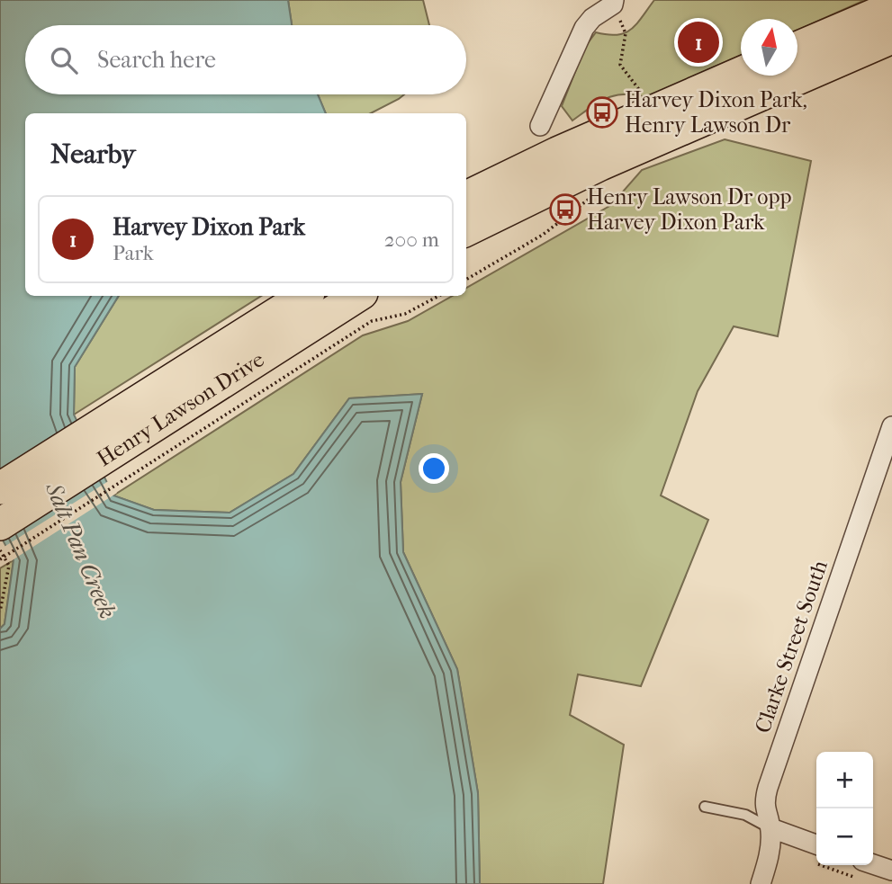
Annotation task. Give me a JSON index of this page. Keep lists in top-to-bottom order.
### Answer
{
  "streets": {
    "main road": ["Henry Lawson Drive"],
    "street": ["Clarke Street South"]
  },
  "water": ["Salt Pan Creek"],
  "places": {
    "bus stop": ["Harvey Dixon Park, Henry Lawson Dr", "Henry Lawson Dr opp Harvey Dixon Park"]
  },
  "north": "top",
  "page": {
    "pins": "1",
    "search": "Search here",
    "heading": "Nearby",
    "list": [
      {
        "mark": "1",
        "name": "Harvey Dixon Park",
        "note": "Park",
        "value": "200 m"
      }
    ],
    "map_buttons": ["+", "−"]
  }
}
